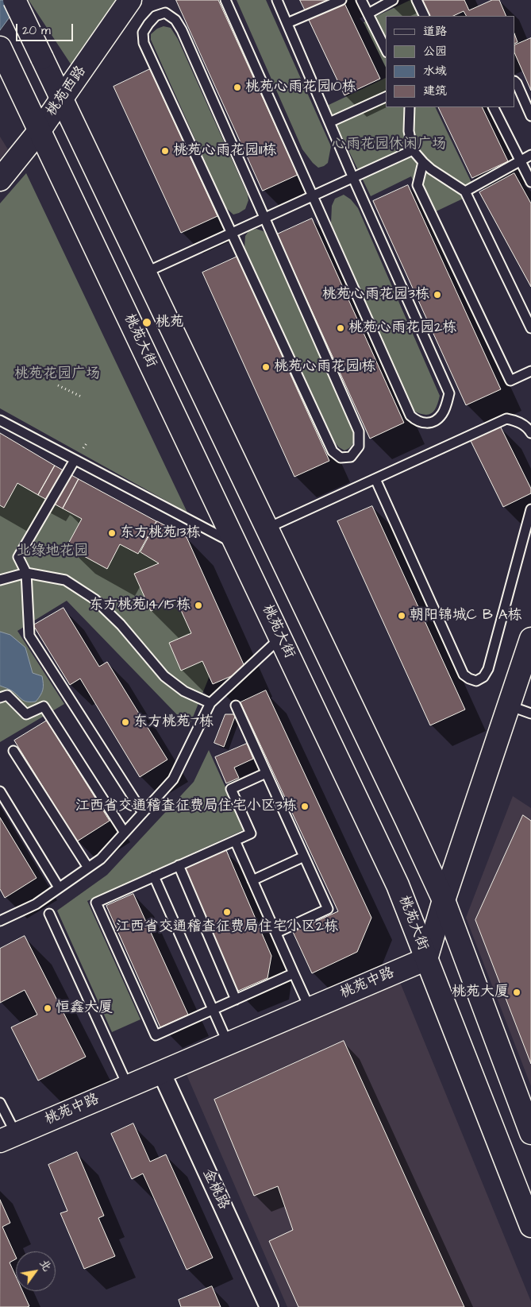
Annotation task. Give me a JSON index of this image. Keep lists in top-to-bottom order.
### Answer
{
  "streets": {
    "main road": ["桃苑西路", "桃苑大街", "桃苑中路"],
    "street": ["金桃路"]
  },
  "crossings": [
    ["桃苑西路", "桃苑大街"],
    ["桃苑大街", "桃苑中路"],
    ["桃苑中路", "金桃路"]
  ],
  "parks": ["心雨花园休闲广场", "桃苑花园广场", "北绿地花园"],
  "places": [
    "桃苑心雨花园10栋",
    "桃苑心雨花园11栋",
    "桃苑心雨花园3栋",
    "桃苑",
    "桃苑心雨花园2栋",
    "桃苑心雨花园1栋",
    "东方桃苑13栋",
    "东方桃苑14/15栋",
    "朝阳锦城C B A栋",
    "东方桃苑7栋",
    "江西省交通稽查征费局住宅小区3栋",
    "江西省交通稽查征费局住宅小区2栋",
    "桃苑大厦",
    "恒鑫大厦"
  ],
  "legend": [
    "道路",
    "公园",
    "水域",
    "建筑"
  ],
  "scale_bar": "20 m",
  "north": "top right"
}
